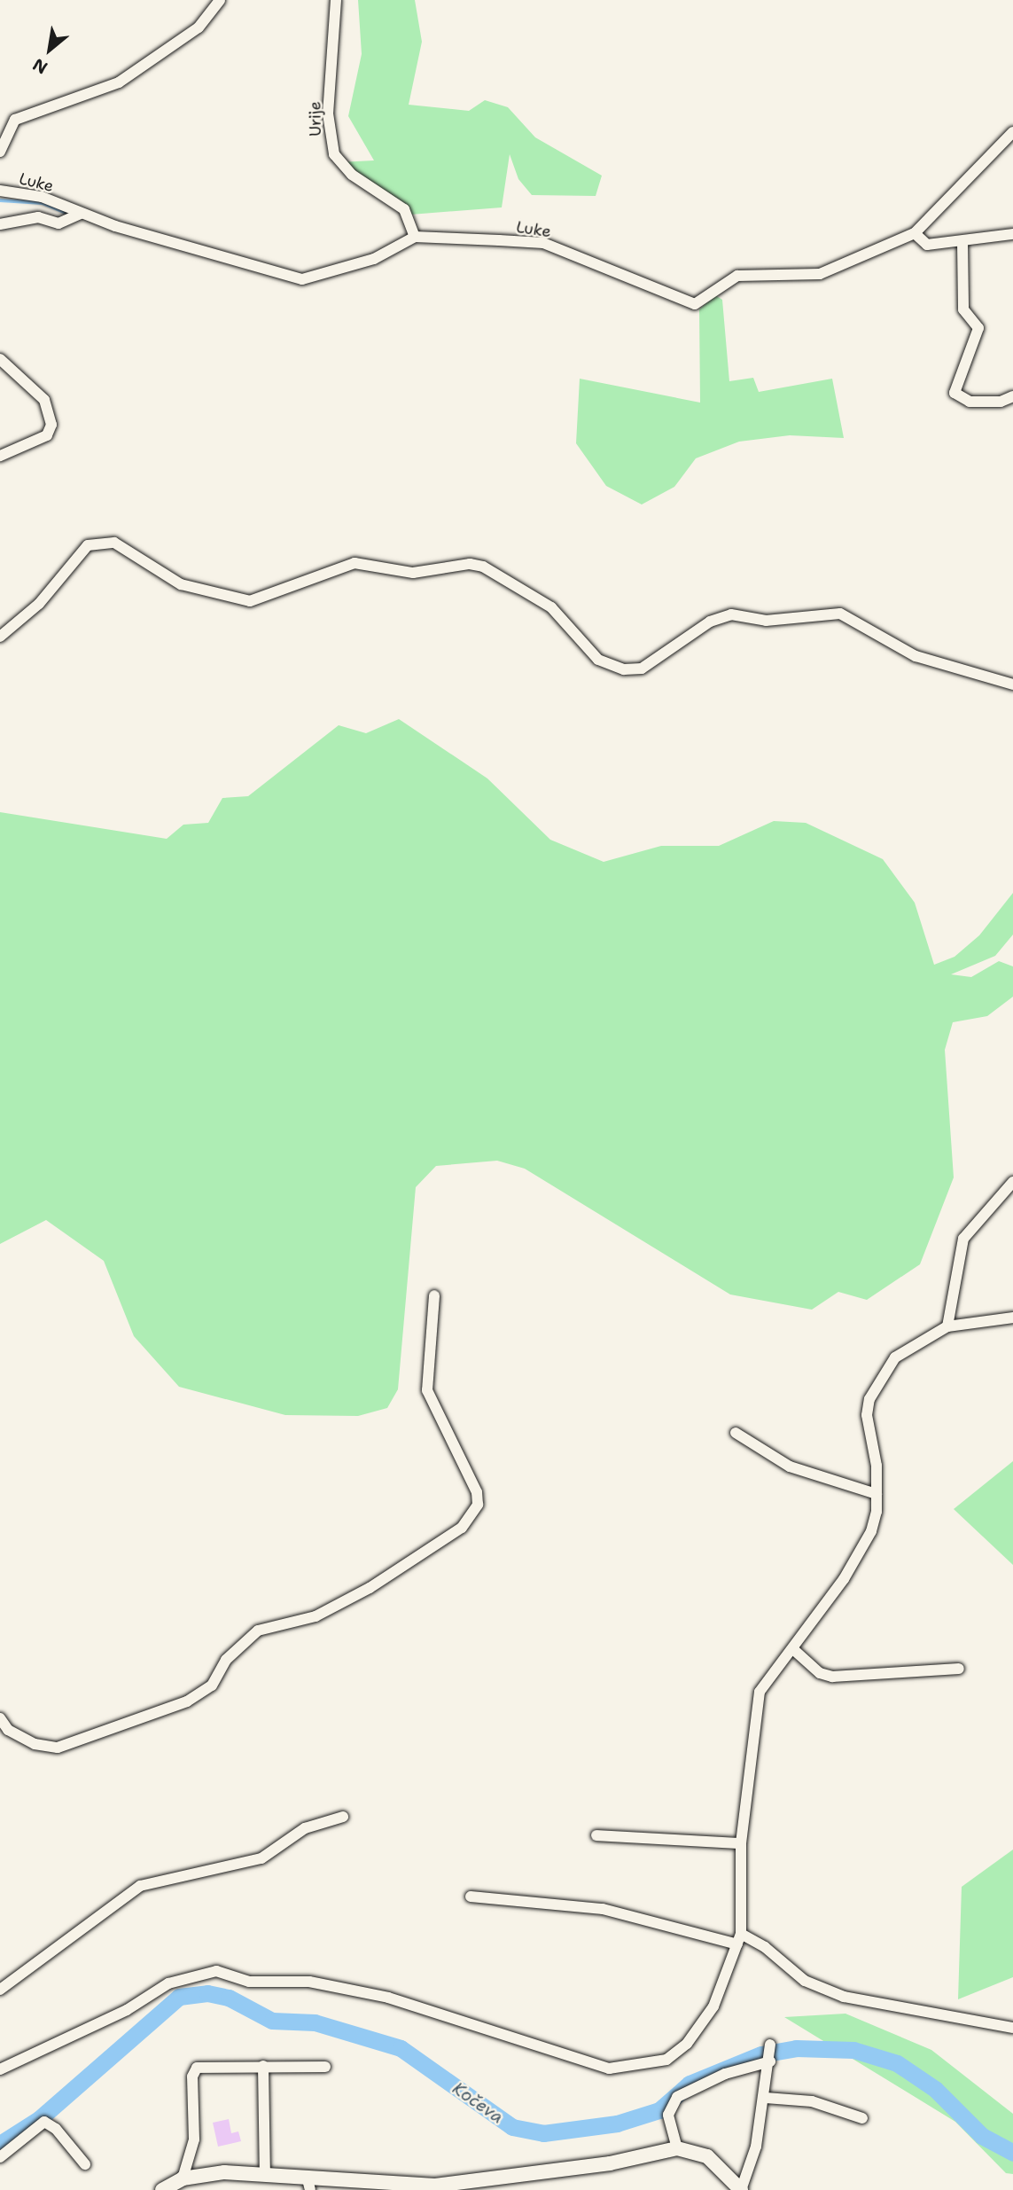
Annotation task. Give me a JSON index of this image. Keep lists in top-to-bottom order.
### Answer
{
  "streets": {
    "street": ["Urije", "Luke"]
  },
  "crossings": [
    ["Urije", "Luke"]
  ],
  "water": ["Kočeva"],
  "north": "bottom left"
}
